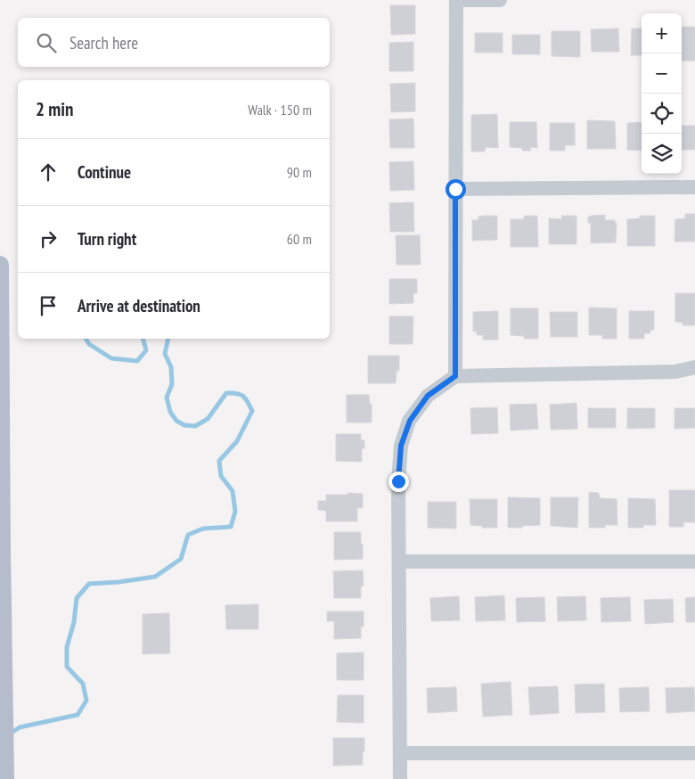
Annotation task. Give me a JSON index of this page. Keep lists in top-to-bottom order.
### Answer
{
  "page": {
    "map_buttons": ["+", "−"],
    "search": "Search here",
    "heading": ["2 min", "Walk · 150 m"],
    "list": [
      ["Continue", "90 m"],
      ["Turn right", "60 m"],
      "Arrive at destination"
    ]
  }
}
